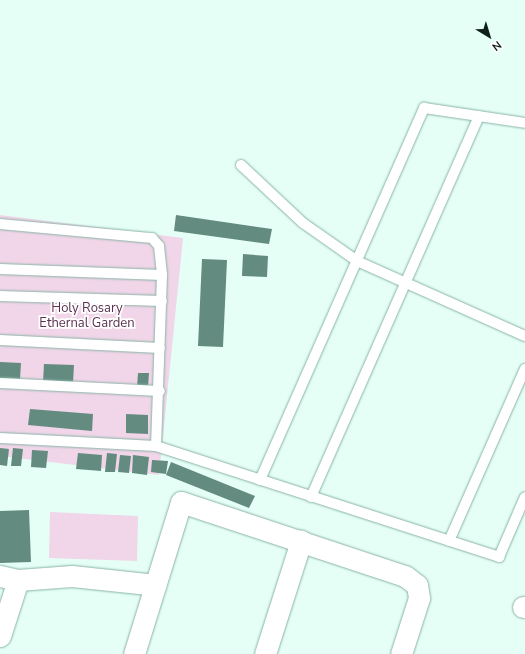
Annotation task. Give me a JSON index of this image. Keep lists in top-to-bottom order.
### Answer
{
  "parks": ["Holy Rosary Ethernal Garden"],
  "north": "bottom right"
}
